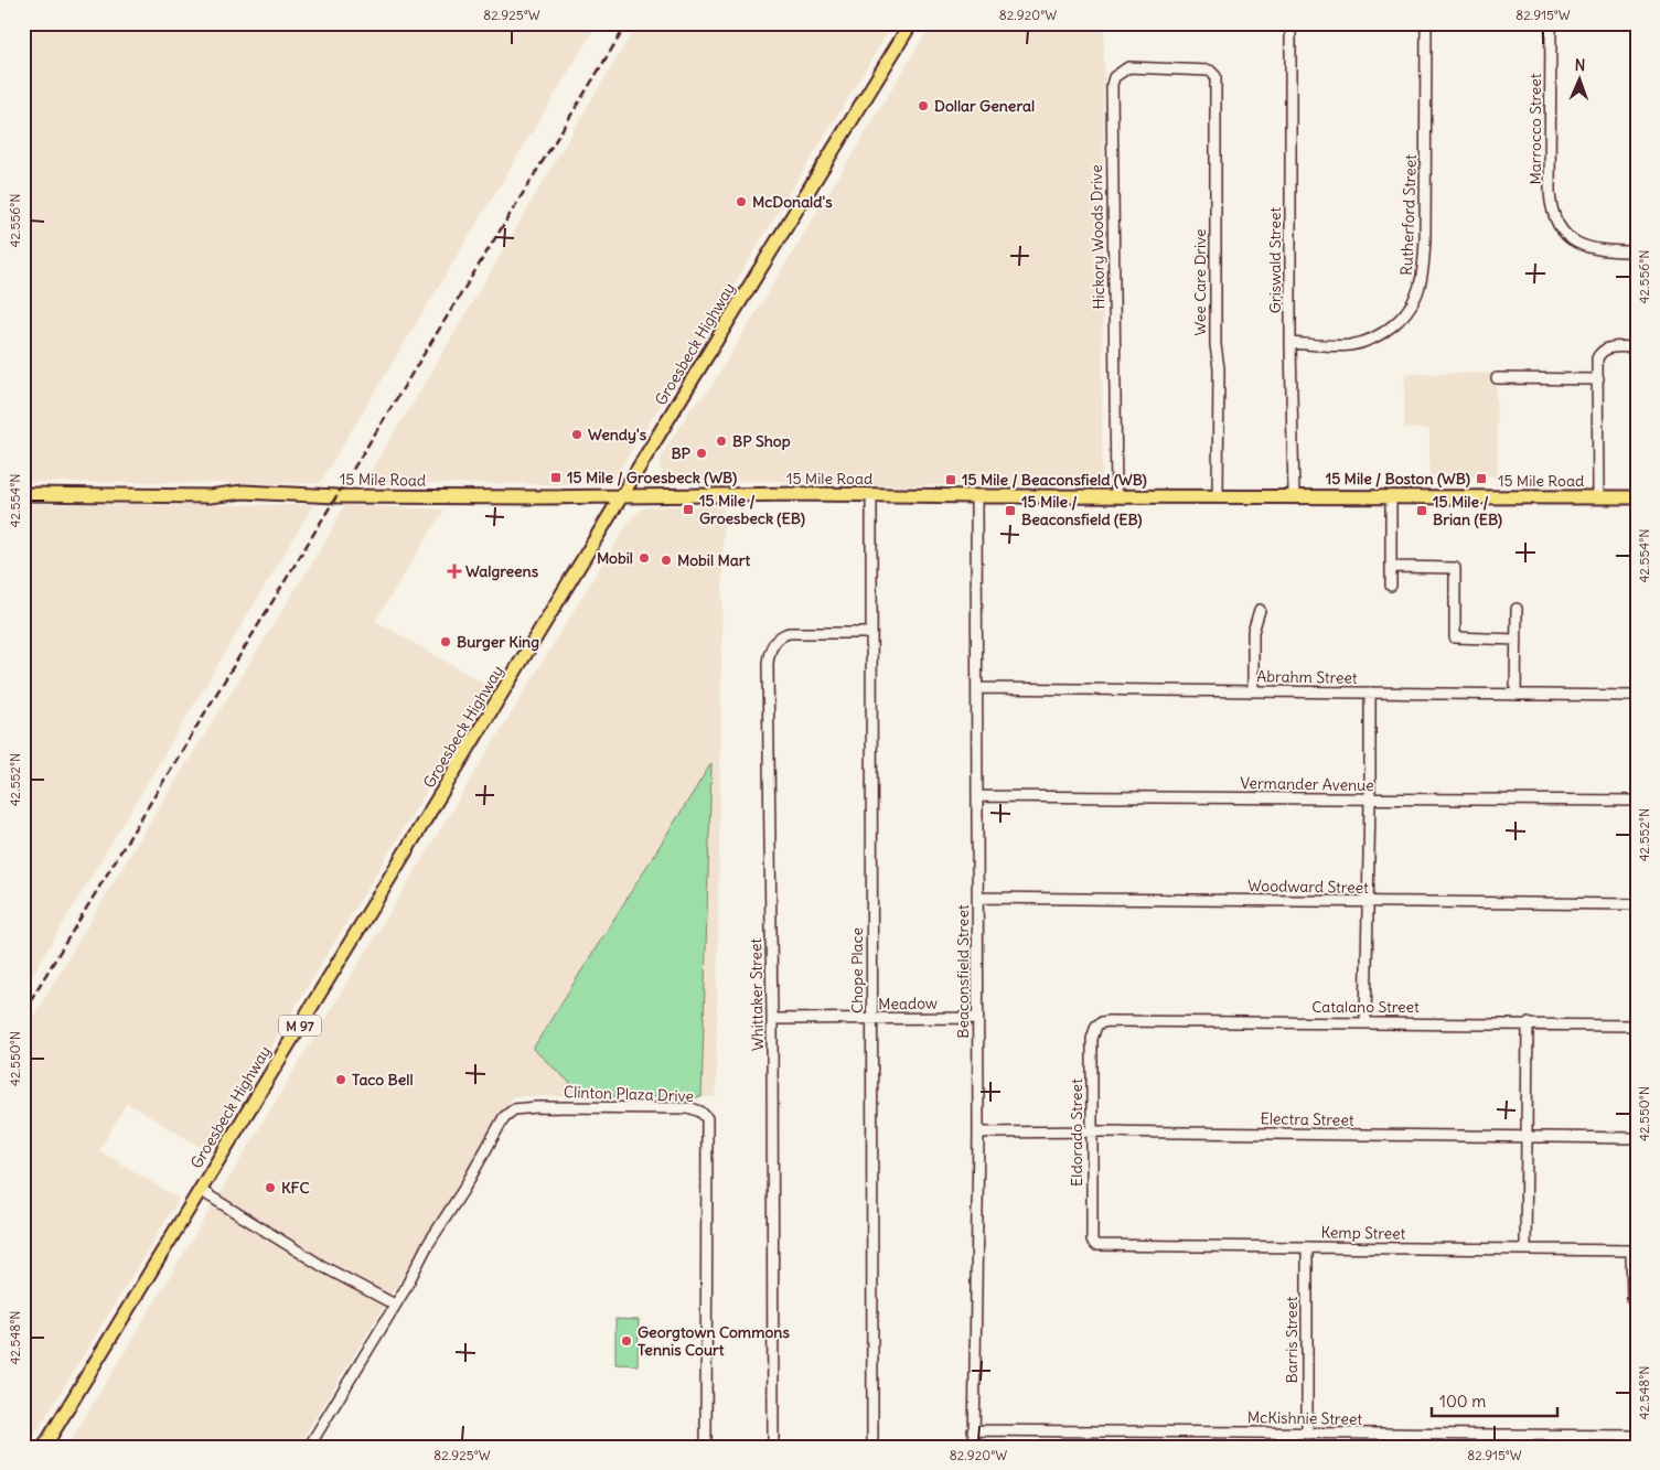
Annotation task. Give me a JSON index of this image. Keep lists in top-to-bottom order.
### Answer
{
  "streets": {
    "main road": ["Groesbeck Highway", "15 Mile Road", "M 97"],
    "street": [
      "Marrocco Street",
      "Rutherford Street",
      "Hickory Woods Drive",
      "Griswald Street",
      "Wee Care Drive",
      "Abrahm Street",
      "Vermander Avenue",
      "Woodward Street",
      "Chope Place",
      "Beaconsfield Street",
      "Whittaker Street",
      "Meadow",
      "Catalano Street",
      "Clinton Plaza Drive",
      "Electra Street",
      "Eldorado Street",
      "Kemp Street",
      "Barris Street",
      "McKishnie Street"
    ]
  },
  "crossings": [
    ["Rutherford Street", "Griswald Street"],
    ["Hickory Woods Drive", "Wee Care Drive"],
    ["Hickory Woods Drive", "15 Mile Road"],
    ["Griswald Street", "15 Mile Road"],
    ["Wee Care Drive", "15 Mile Road"],
    ["Groesbeck Highway", "15 Mile Road"],
    ["15 Mile Road", "Chope Place"],
    ["15 Mile Road", "Beaconsfield Street"],
    ["Abrahm Street", "Beaconsfield Street"],
    ["Vermander Avenue", "Beaconsfield Street"],
    ["Woodward Street", "Beaconsfield Street"],
    ["Chope Place", "Whittaker Street"],
    ["Chope Place", "Meadow"],
    ["Beaconsfield Street", "Meadow"],
    ["Beaconsfield Street", "Electra Street"],
    ["Beaconsfield Street", "McKishnie Street"],
    ["Whittaker Street", "Meadow"],
    ["Catalano Street", "Eldorado Street"],
    ["Electra Street", "Eldorado Street"],
    ["Eldorado Street", "Kemp Street"],
    ["Kemp Street", "Barris Street"],
    ["Barris Street", "McKishnie Street"]
  ],
  "places": {
    "other": [
      "Dollar General",
      "McDonald's",
      "Wendy's",
      "BP Shop",
      "BP",
      "Mobil",
      "Mobil Mart",
      "Burger King",
      "Taco Bell",
      "KFC",
      "Georgtown Commons Tennis Court"
    ],
    "transit": [
      "15 Mile / Groesbeck (WB)",
      "15 Mile / Boston (WB)",
      "15 Mile / Beaconsfield (WB)",
      "15 Mile / Groesbeck (EB)",
      "15 Mile / Beaconsfield (EB)",
      "15 Mile / Brian (EB)"
    ],
    "health": ["Walgreens"]
  },
  "scale_bar": "100 m",
  "north": "top",
  "coordinates": [
    "82.925°W",
    "82.920°W",
    "82.915°W",
    "42.556°N",
    "42.554°N",
    "42.552°N",
    "42.550°N",
    "42.548°N"
  ]
}
